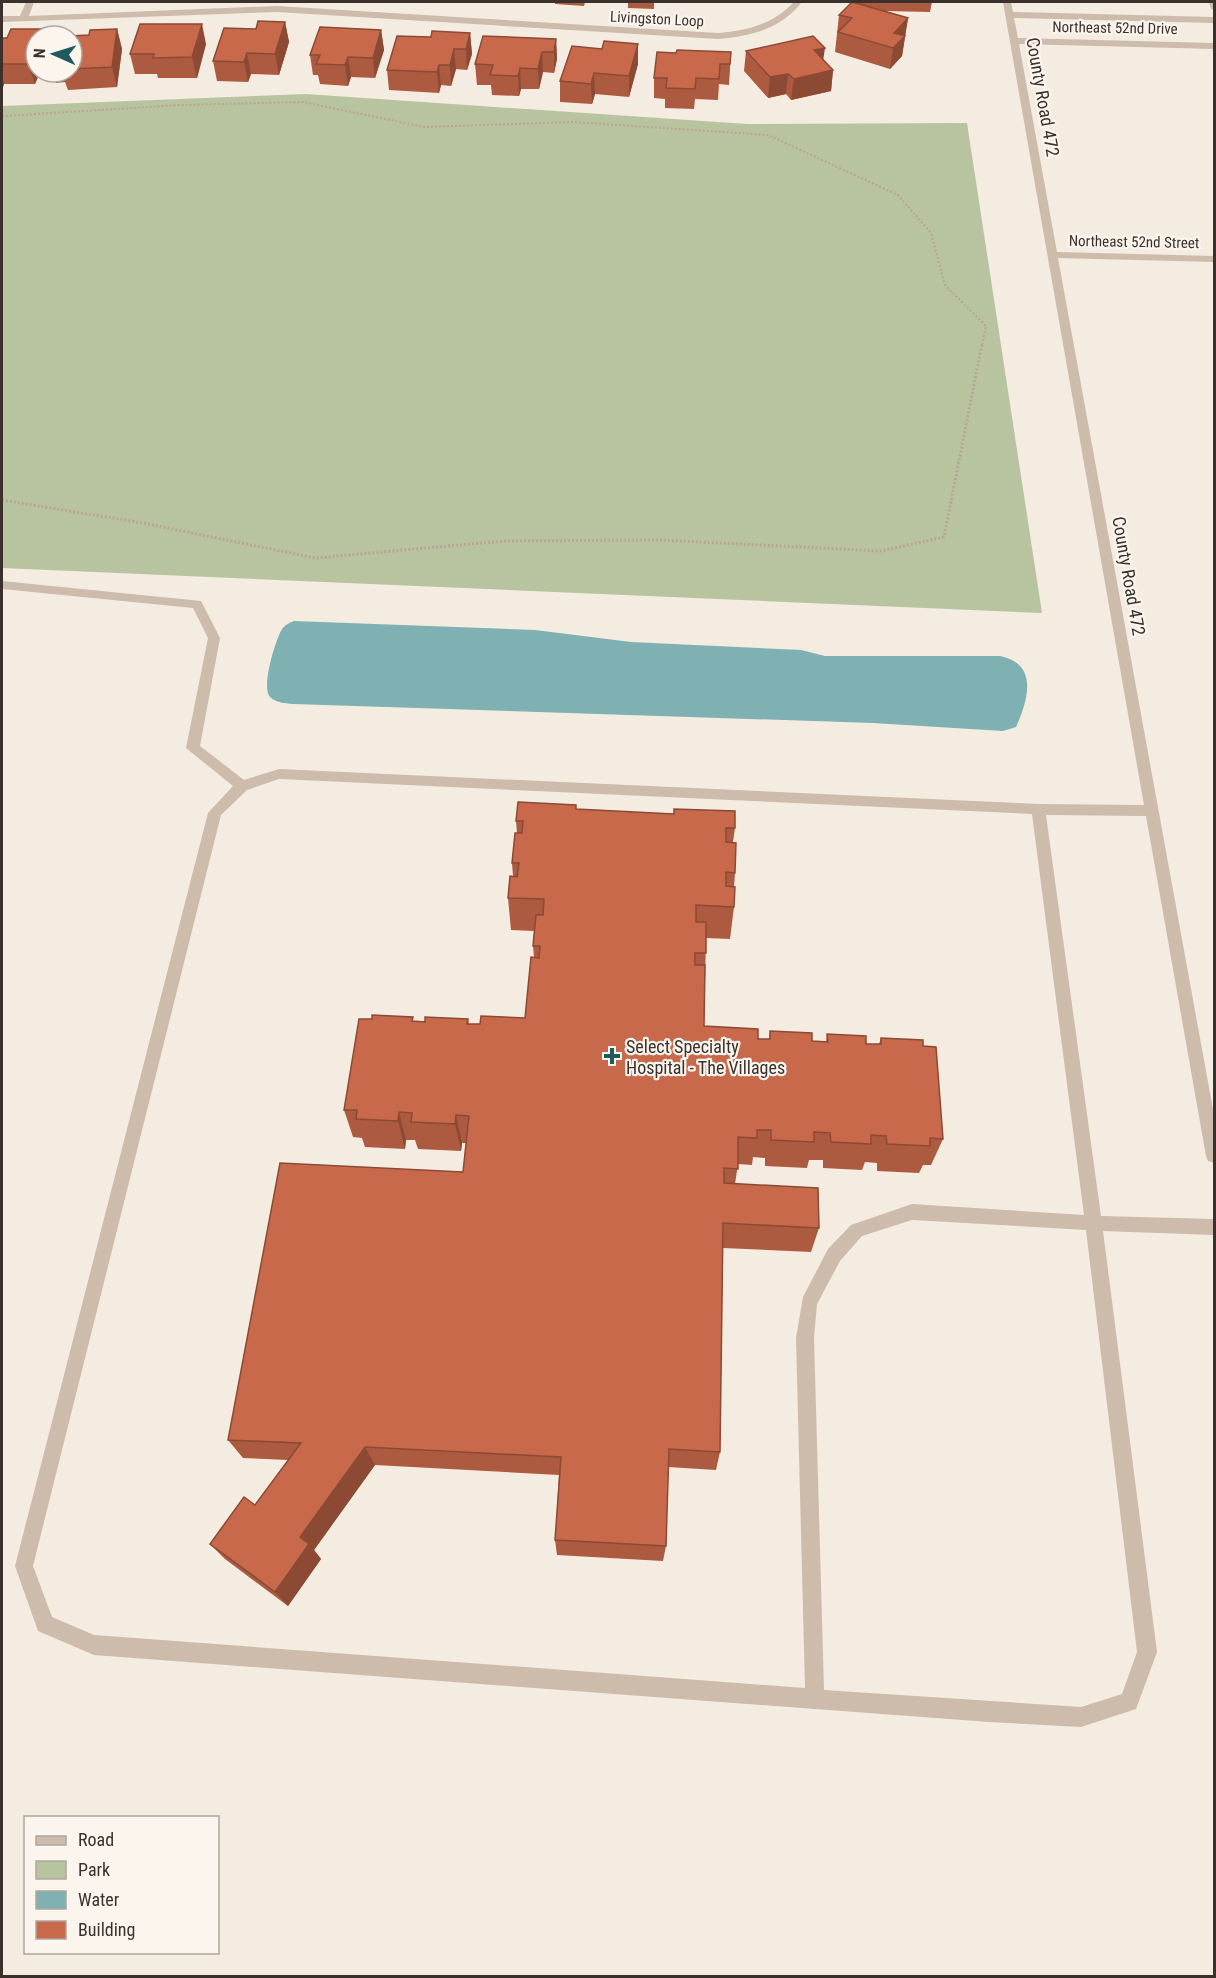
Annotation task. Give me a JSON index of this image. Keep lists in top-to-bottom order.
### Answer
{
  "streets": {
    "street": [
      "Livingston Loop",
      "Northeast 52nd Drive",
      "County Road 472",
      "Northeast 52nd Street"
    ]
  },
  "crossings": [
    ["Northeast 52nd Drive", "County Road 472"],
    ["County Road 472", "Northeast 52nd Street"]
  ],
  "places": {
    "health": ["Select Specialty Hospital - The Villages"]
  },
  "legend": [
    "Road",
    "Park",
    "Water",
    "Building"
  ],
  "north": "left"
}
